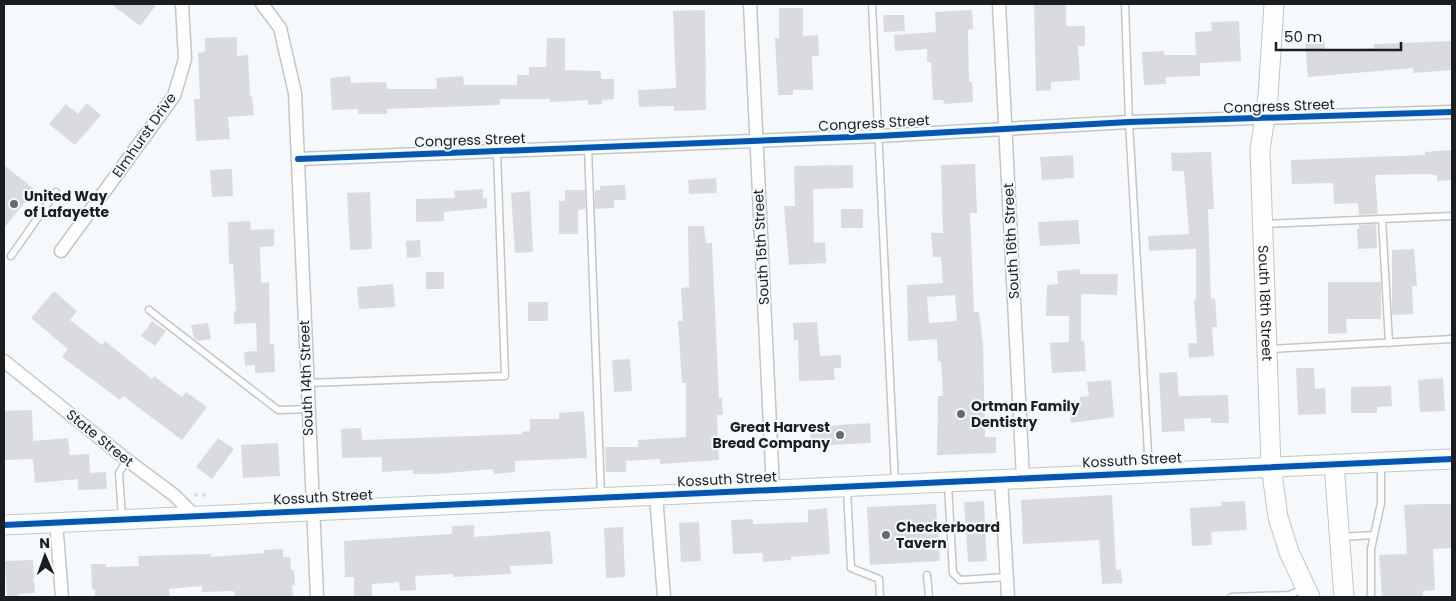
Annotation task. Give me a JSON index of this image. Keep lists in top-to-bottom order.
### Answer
{
  "streets": {
    "street": [
      "Congress Street",
      "Elmhurst Drive",
      "South 16th Street",
      "South 15th Street",
      "South 18th Street",
      "South 14th Street",
      "State Street",
      "Kossuth Street"
    ]
  },
  "crossings": [
    ["Congress Street", "South 16th Street"],
    ["Congress Street", "South 15th Street"],
    ["Congress Street", "South 18th Street"],
    ["Congress Street", "South 14th Street"],
    ["South 16th Street", "Kossuth Street"],
    ["South 15th Street", "Kossuth Street"],
    ["South 18th Street", "Kossuth Street"],
    ["South 14th Street", "Kossuth Street"],
    ["State Street", "Kossuth Street"]
  ],
  "places": [
    "United Way of Lafayette",
    "Ortman Family Dentistry",
    "Great Harvest Bread Company",
    "Checkerboard Tavern"
  ],
  "scale_bar": "50 m",
  "north": "top"
}
